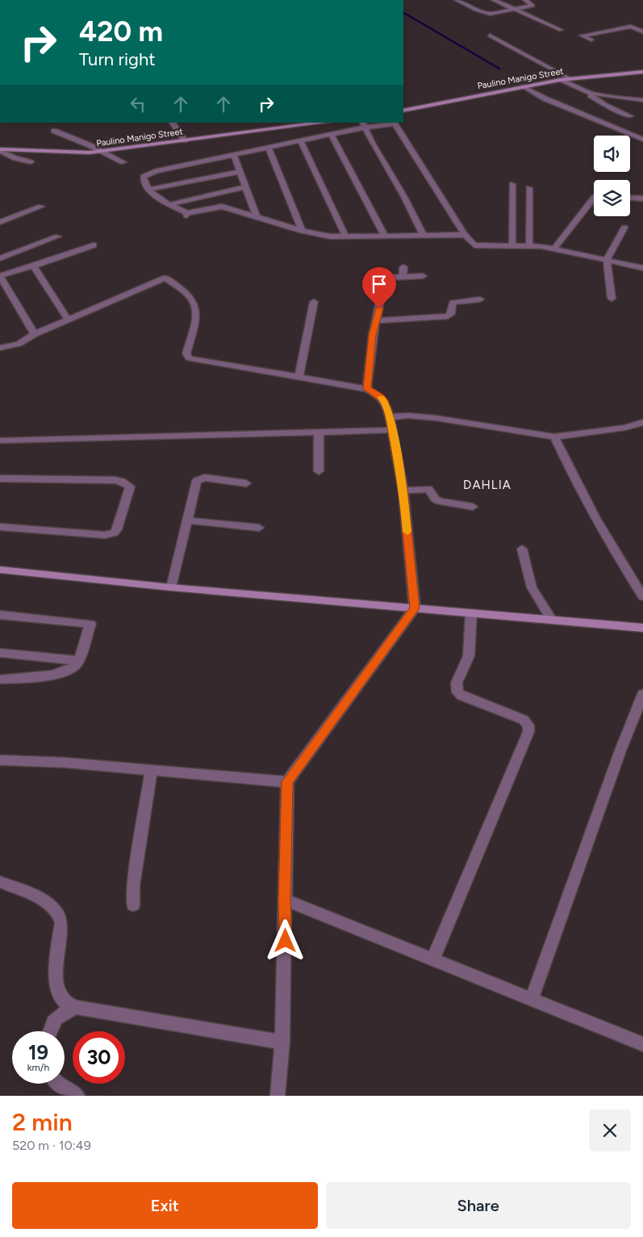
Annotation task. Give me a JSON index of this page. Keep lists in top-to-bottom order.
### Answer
{
  "streets": {
    "street": ["Paulino Manigo Street"]
  },
  "districts": ["DAHLIA"],
  "page": {
    "turn": ["420 m", "Turn right"],
    "speed": "19 km/h",
    "limit": "30",
    "heading": ["2 min", "520 m · 10:49"],
    "buttons": ["Exit", "Share"]
  }
}
